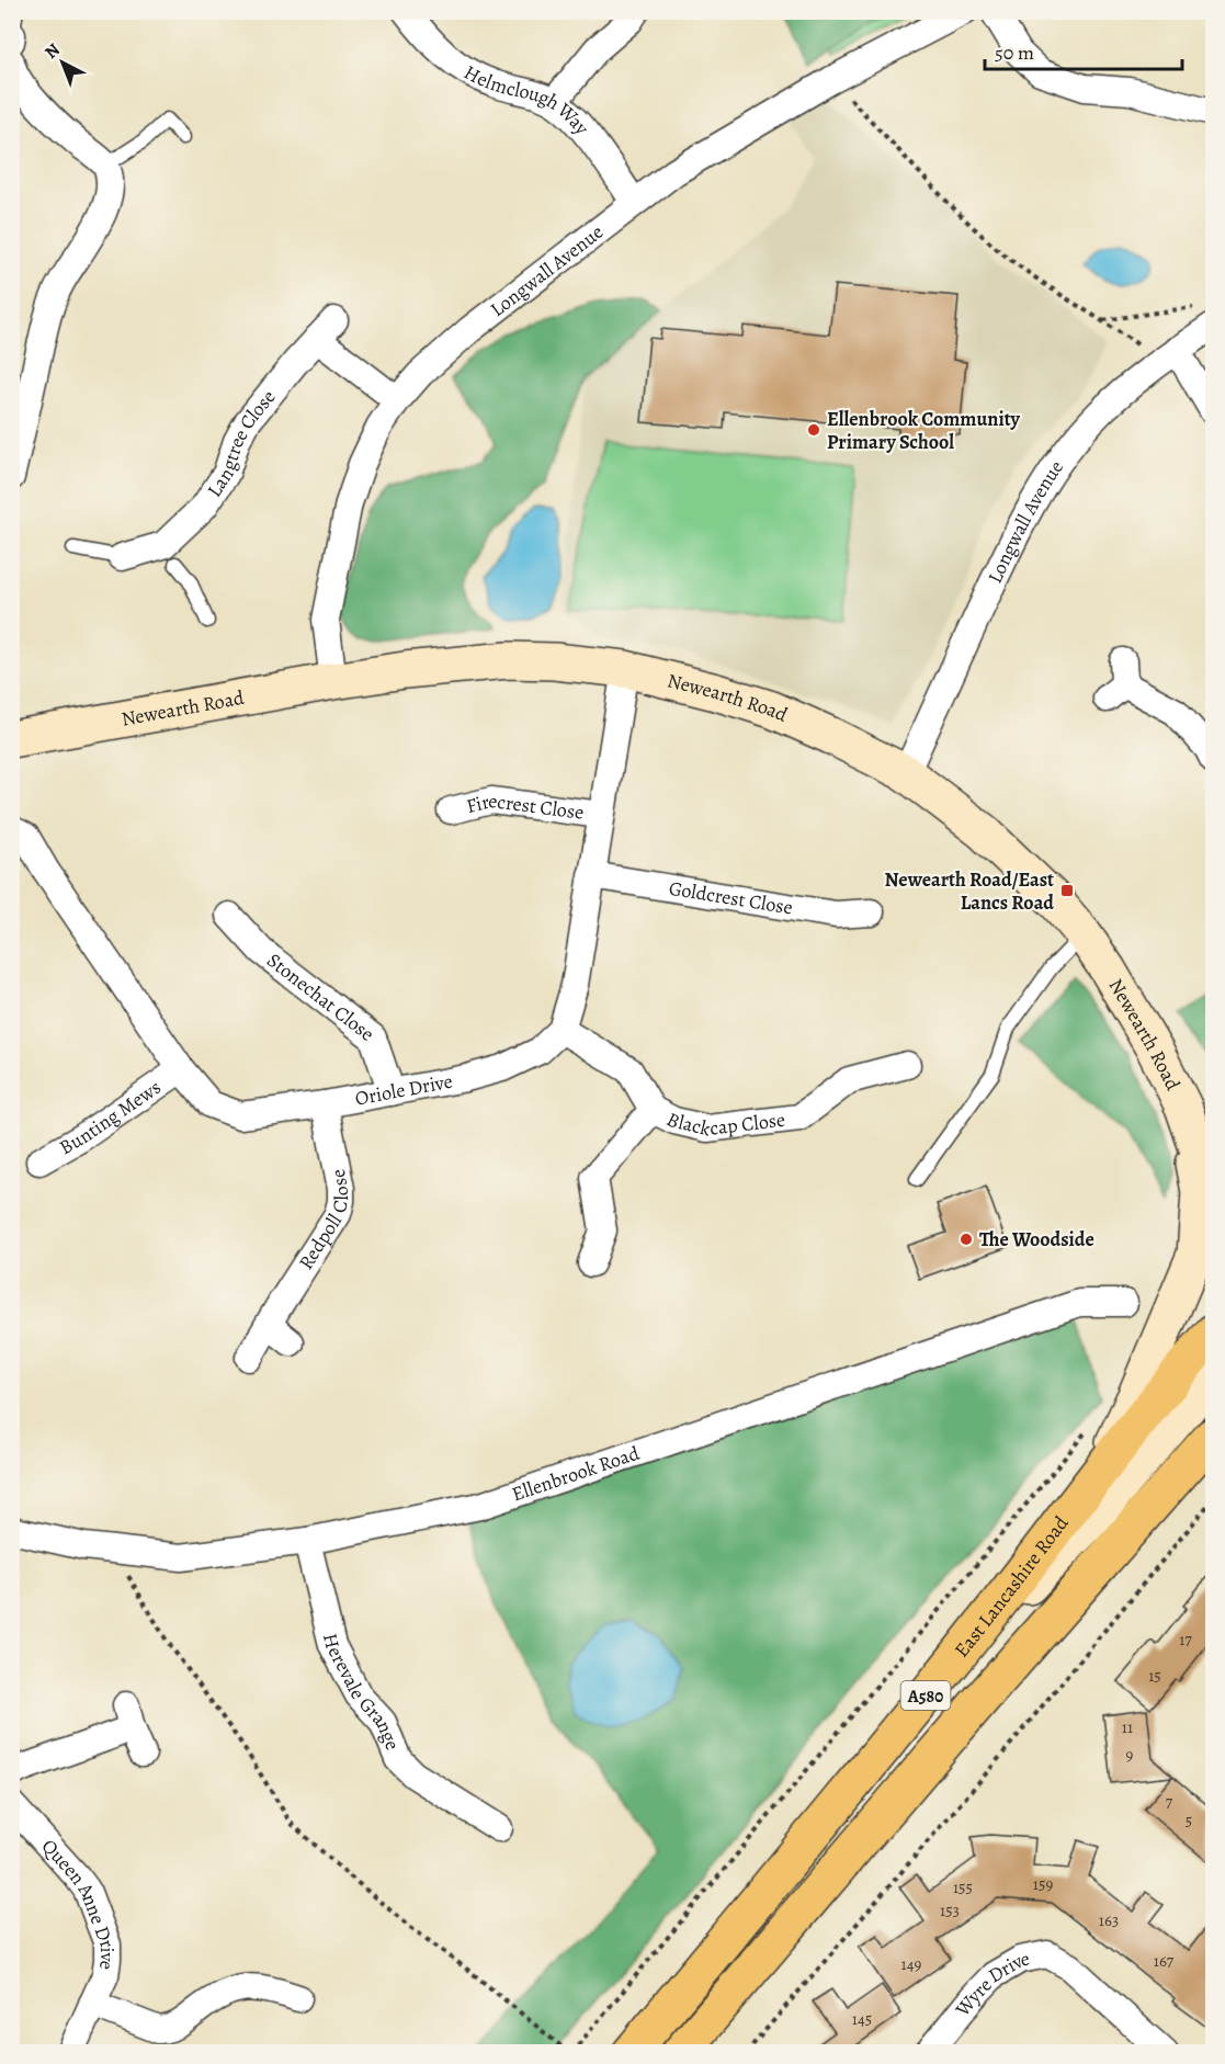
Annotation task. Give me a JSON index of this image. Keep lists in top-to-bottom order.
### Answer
{
  "streets": {
    "highway": ["East Lancashire Road", "A580"],
    "main road": ["Newearth Road"],
    "street": [
      "Helmclough Way",
      "Longwall Avenue",
      "Langtree Close",
      "Firecrest Close",
      "Goldcrest Close",
      "Stonechat Close",
      "Oriole Drive",
      "Blackcap Close",
      "Bunting Mews",
      "Redpoll Close",
      "Ellenbrook Road",
      "Herevale Grange",
      "Queen Anne Drive",
      "Wyre Drive"
    ]
  },
  "crossings": [
    ["Helmclough Way", "Longwall Avenue"],
    ["Longwall Avenue", "Newearth Road"],
    ["Stonechat Close", "Oriole Drive"],
    ["Oriole Drive", "Blackcap Close"],
    ["Oriole Drive", "Bunting Mews"],
    ["Oriole Drive", "Redpoll Close"],
    ["Ellenbrook Road", "Herevale Grange"]
  ],
  "places": {
    "other": ["Ellenbrook Community Primary School", "The Woodside"],
    "transit": ["Newearth Road/East Lancs Road"]
  },
  "house_numbers": [
    "17",
    "15",
    "11",
    "9",
    "7",
    "5",
    "159",
    "155",
    "153",
    "163",
    "167",
    "149",
    "145"
  ],
  "scale_bar": "50 m",
  "north": "top left"
}
